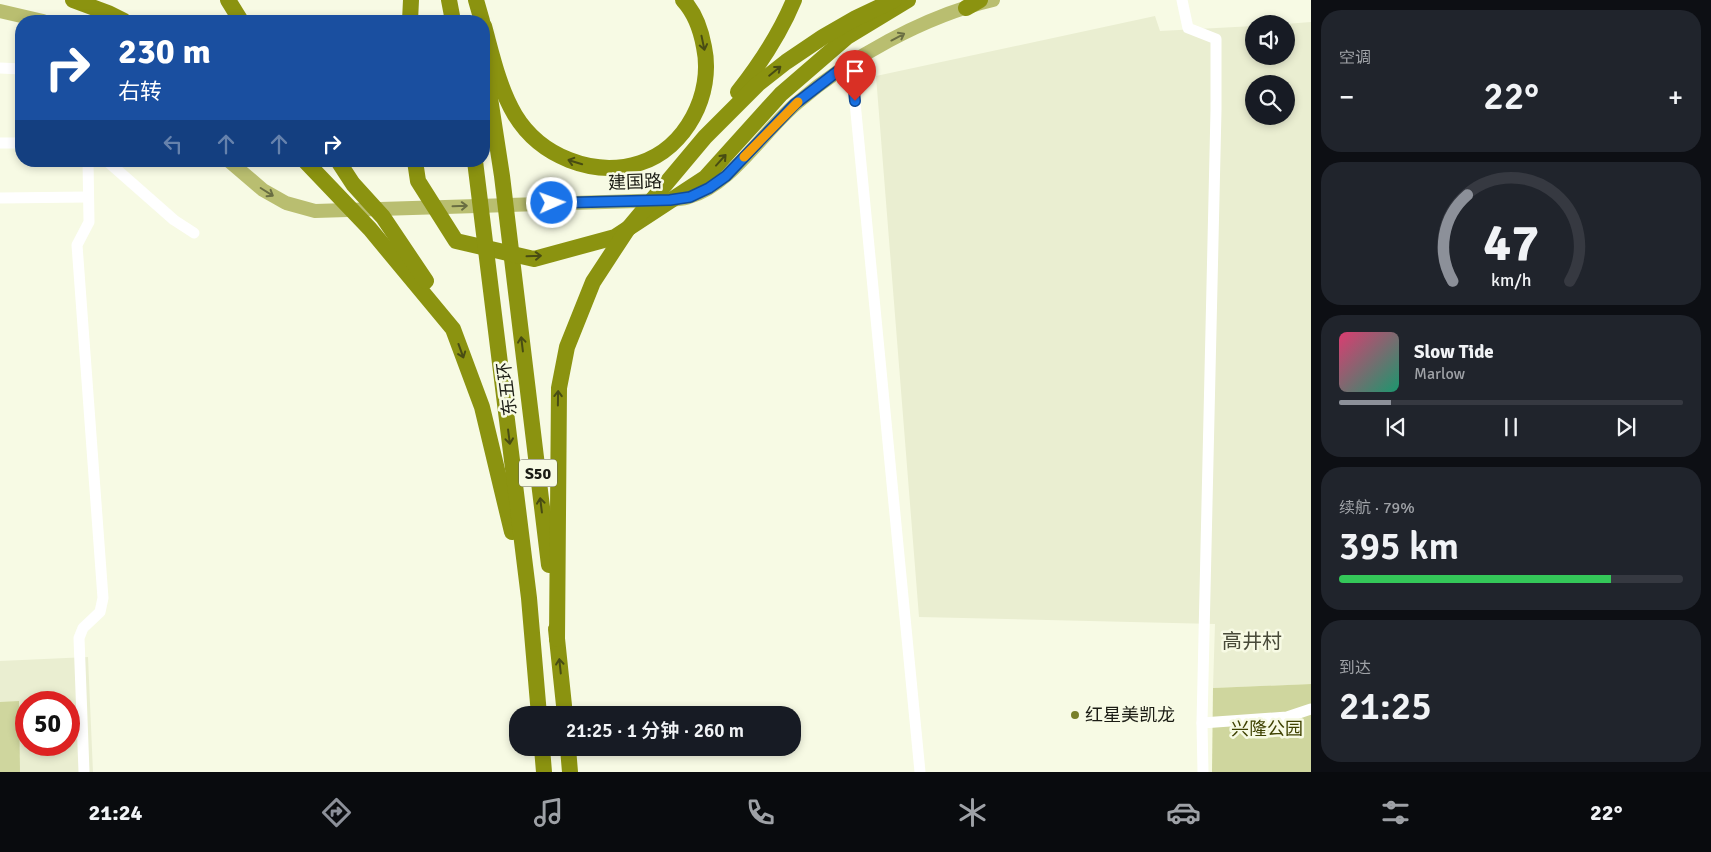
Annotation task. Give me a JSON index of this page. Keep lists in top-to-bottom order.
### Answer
{
  "streets": {
    "highway": ["东五环", "S50"],
    "main road": ["建国路"]
  },
  "one_way": ["建国路"],
  "districts": ["高井村"],
  "parks": ["兴隆公园"],
  "places": ["红星美凯龙"],
  "page": {
    "tile": [
      "空调",
      ["续航 · 79%", "395 km"],
      ["到达", "21:25"]
    ],
    "turn": ["230 m", "右转"],
    "heat": ["−", "22°", "+"],
    "song": ["Slow Tide", "Marlow"],
    "limit": "50",
    "trip": "21:25 · 1 分钟 · 260 m",
    "tabs": ["21:24", "22°"],
    "gauge": ["47", "km/h"]
  }
}
